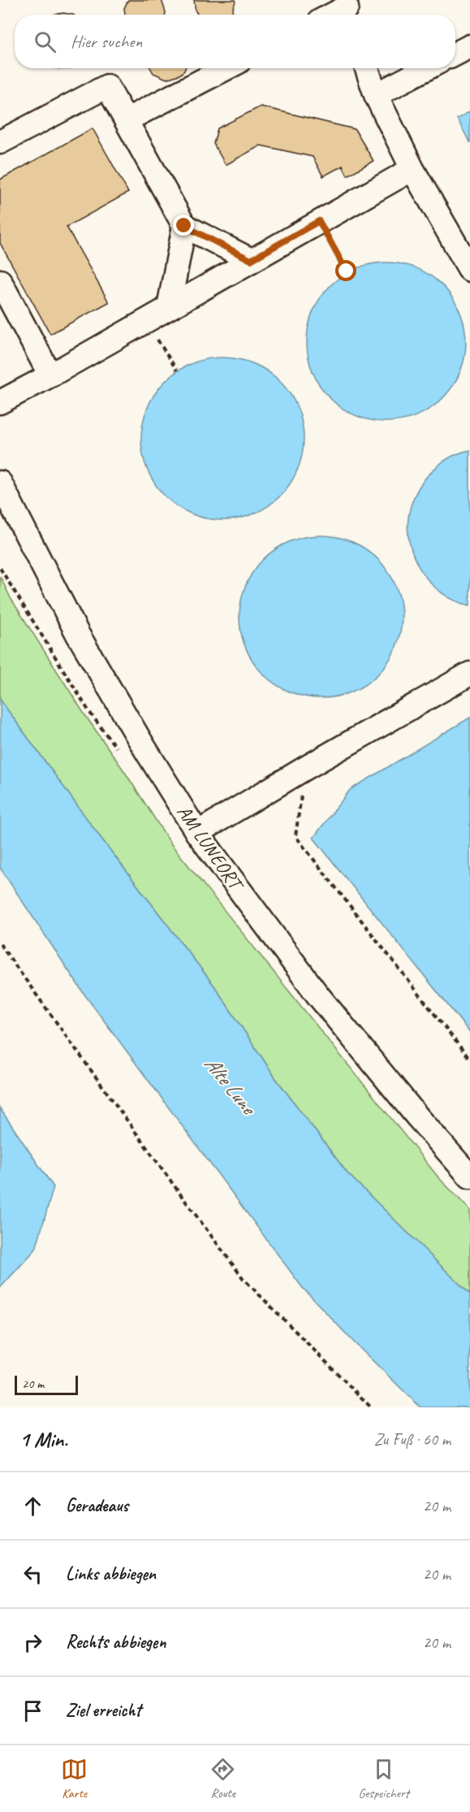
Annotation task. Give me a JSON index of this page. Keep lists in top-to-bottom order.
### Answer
{
  "streets": {
    "street": ["AM LUNEORT"]
  },
  "water": ["Alte Lune"],
  "scale_bar": "20 m",
  "page": {
    "search": "Hier suchen",
    "scale": "20 m",
    "heading": ["1 Min.", "Zu Fuß · 60 m"],
    "list": [
      ["Geradeaus", "20 m"],
      ["Links abbiegen", "20 m"],
      ["Rechts abbiegen", "20 m"],
      "Ziel erreicht"
    ],
    "nav": ["Karte", "Route", "Gespeichert"]
  }
}
